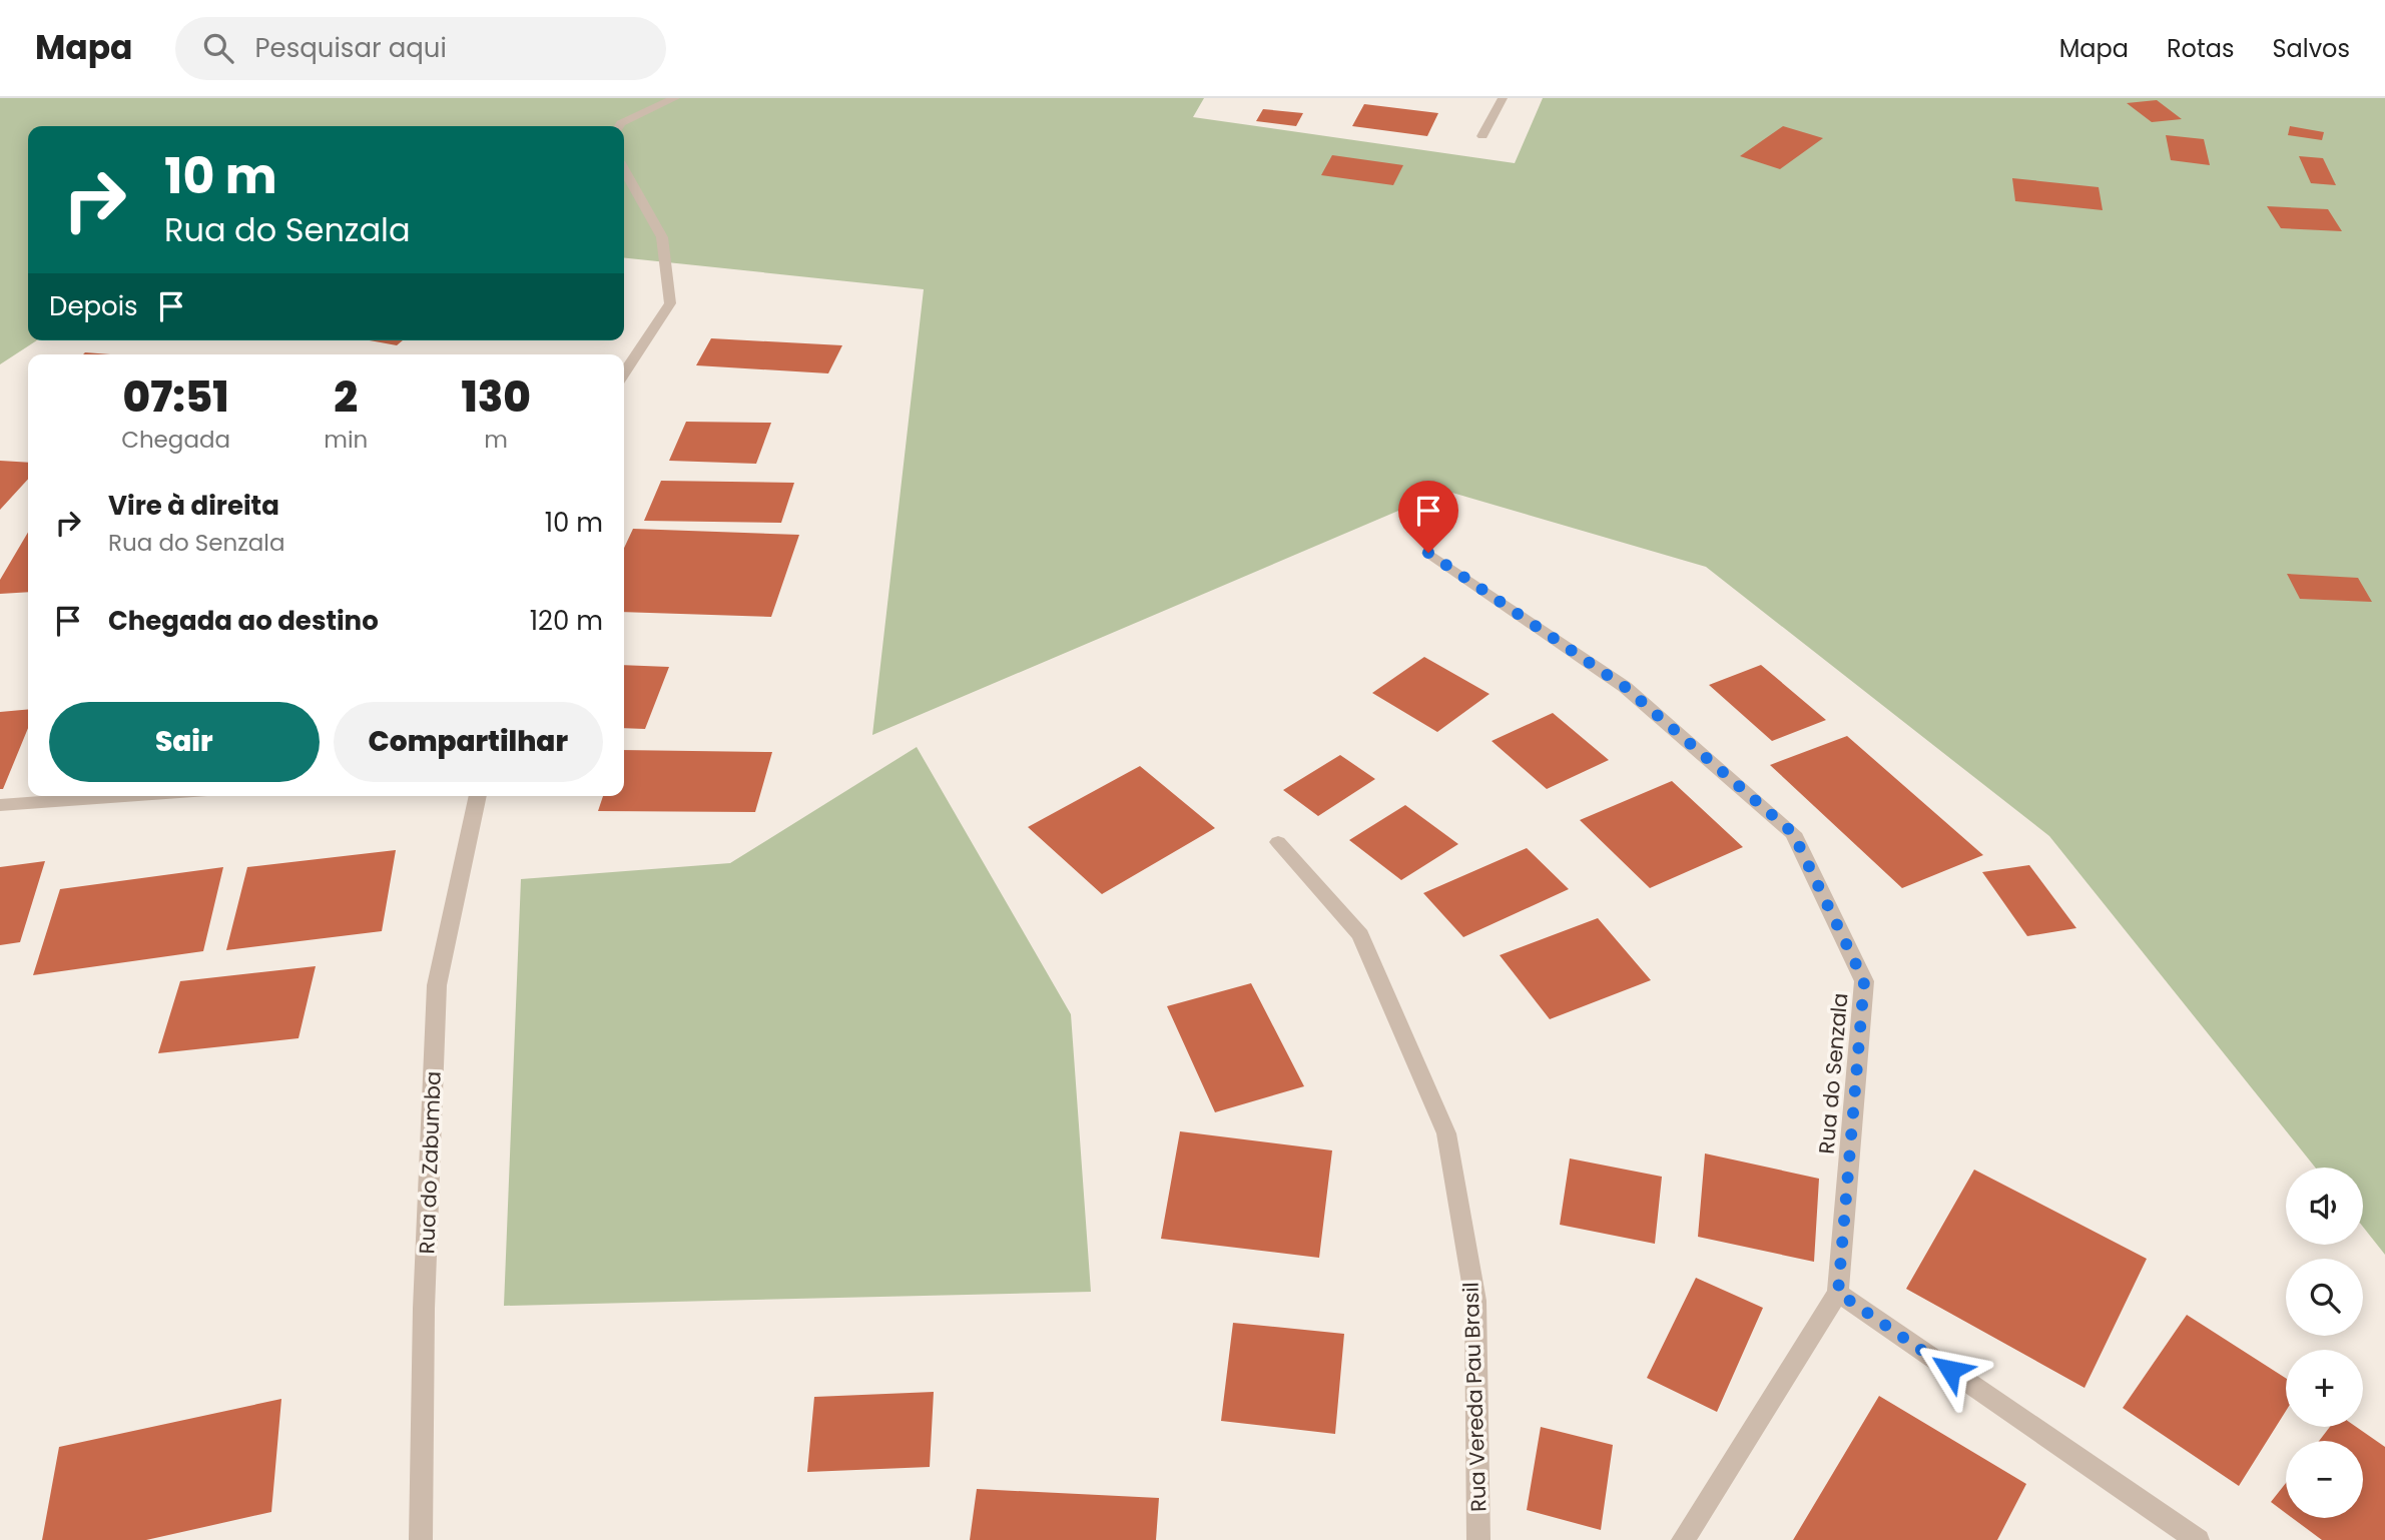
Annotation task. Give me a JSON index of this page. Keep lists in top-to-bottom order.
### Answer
{
  "streets": {
    "street": ["Rua do Senzala", "Rua do Zabumba", "Rua Vereda Pau Brasil"]
  },
  "page": {
    "header": "Mapa",
    "search": "Pesquisar aqui",
    "nav": ["Mapa", "Rotas", "Salvos"],
    "turn": ["10 m", "Rua do Senzala"],
    "then": "Depois",
    "eta": [
      "07:51",
      "Chegada",
      "2",
      "min",
      "130",
      "m"
    ],
    "list": [
      {
        "name": "Vire à direita",
        "note": "Rua do Senzala",
        "value": "10 m"
      },
      {
        "name": "Chegada ao destino",
        "value": "120 m"
      }
    ],
    "buttons": ["Sair", "Compartilhar"],
    "map_buttons": ["+", "−"]
  }
}
